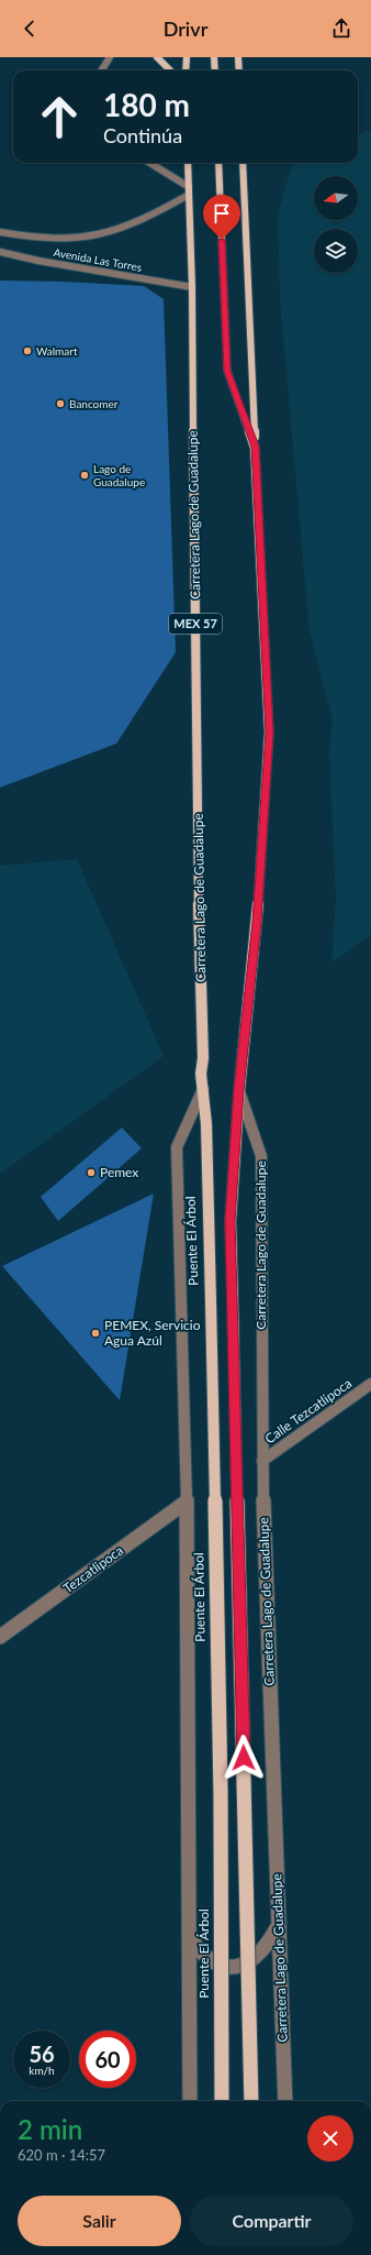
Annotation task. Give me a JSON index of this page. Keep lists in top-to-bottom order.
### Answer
{
  "streets": {
    "main road": ["Carretera Lago de Guadalupe", "MEX 57", "Puente El Árbol"],
    "street": ["Avenida Las Torres", "Calle Tezcatlipoca", "Tezcatlipoca"]
  },
  "crossings": [
    ["Avenida Las Torres", "Carretera Lago de Guadalupe"],
    ["Carretera Lago de Guadalupe", "Puente El Árbol"],
    ["Carretera Lago de Guadalupe", "Calle Tezcatlipoca"],
    ["Carretera Lago de Guadalupe", "Tezcatlipoca"]
  ],
  "places": [
    "Walmart",
    "Bancomer",
    "Lago de Guadalupe",
    "Pemex",
    "PEMEX, Servicio Agua Azúl"
  ],
  "north": "left",
  "page": {
    "header": "Drivr",
    "turn": ["180 m", "Continúa"],
    "speed": "56 km/h",
    "limit": "60",
    "heading": ["2 min", "620 m · 14:57"],
    "buttons": ["Salir", "Compartir"]
  }
}
